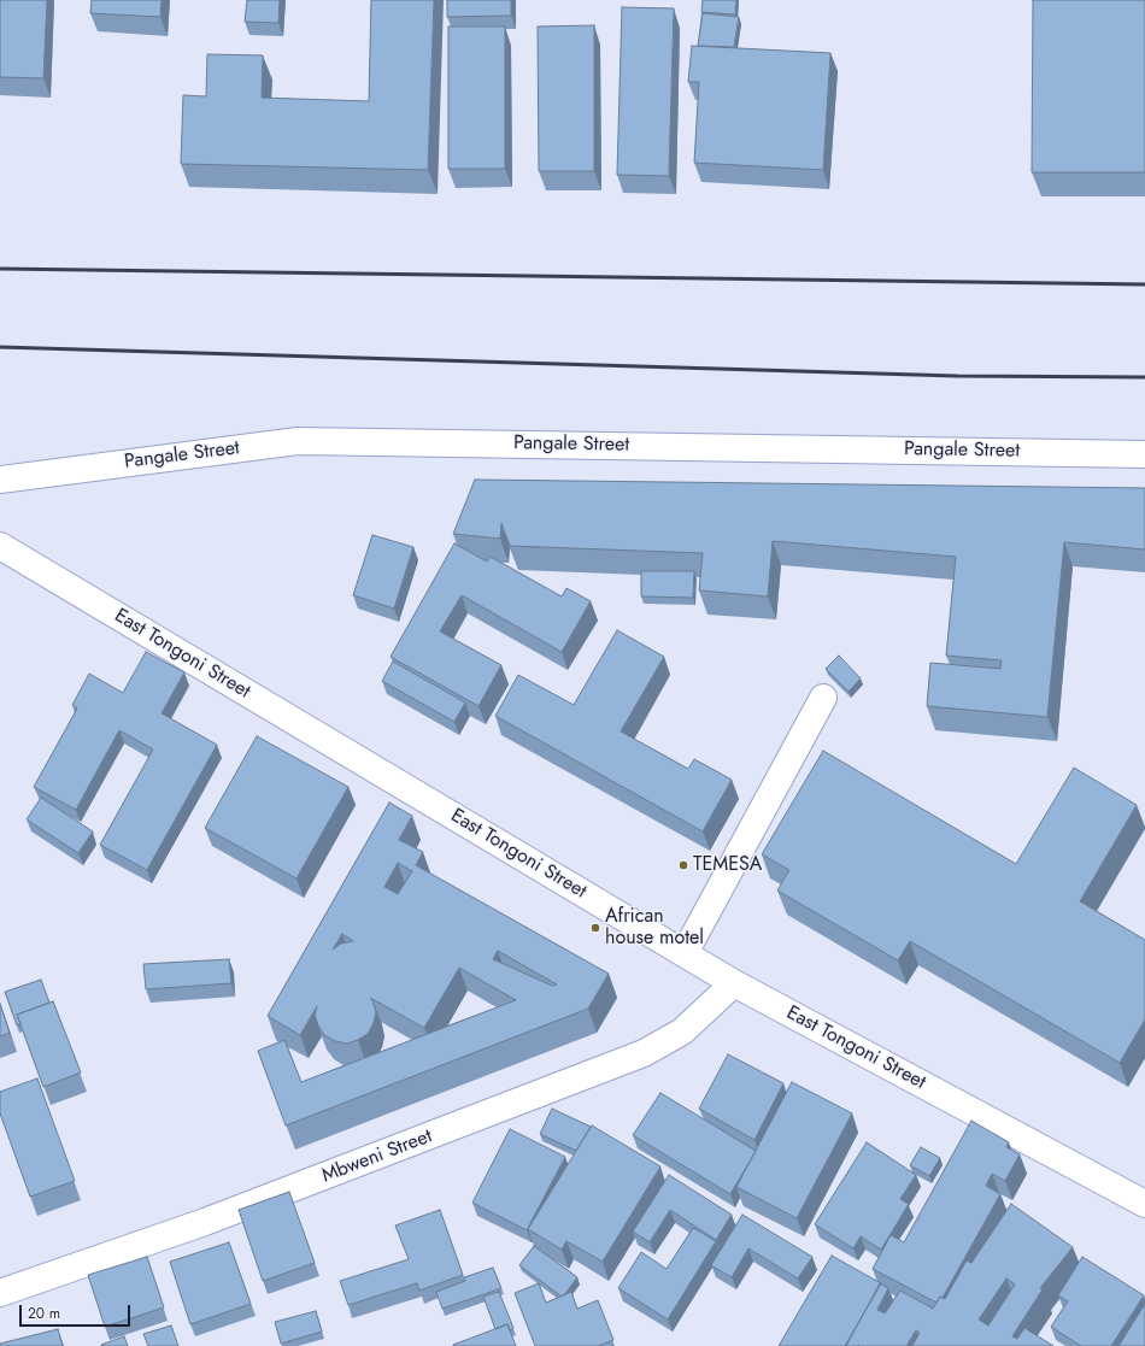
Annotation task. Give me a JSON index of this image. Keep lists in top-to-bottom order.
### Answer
{
  "streets": {
    "street": ["Pangale Street", "East Tongoni Street", "Mbweni Street"]
  },
  "crossings": [
    ["East Tongoni Street", "Mbweni Street"]
  ],
  "places": ["TEMESA", "African house motel"],
  "scale_bar": "20 m"
}
